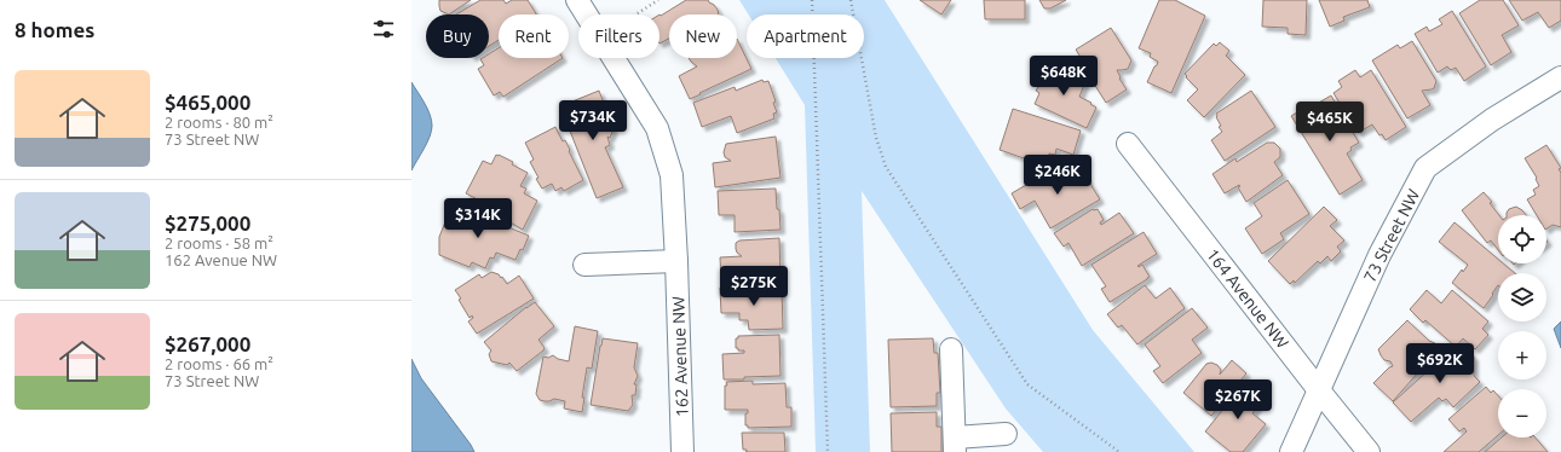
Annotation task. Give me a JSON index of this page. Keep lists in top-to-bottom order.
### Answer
{
  "streets": {
    "street": ["73 Street NW", "164 Avenue NW", "162 Avenue NW"]
  },
  "crossings": [
    ["73 Street NW", "164 Avenue NW"]
  ],
  "page": {
    "heading": "8 homes",
    "chip": [
      "Buy",
      "Rent",
      "Filters",
      "New",
      "Apartment"
    ],
    "price": [
      "$648K",
      "$734K",
      "$465K",
      "$246K",
      "$314K",
      "$275K",
      "$692K",
      "$267K"
    ],
    "list": [
      {
        "name": "$465,000",
        "note": "2 rooms · 80 m² · 73 Street NW"
      },
      {
        "name": "$275,000",
        "note": "2 rooms · 58 m² · 162 Avenue NW"
      },
      {
        "name": "$267,000",
        "note": "2 rooms · 66 m² · 73 Street NW"
      }
    ],
    "map_buttons": ["+", "−"]
  }
}
